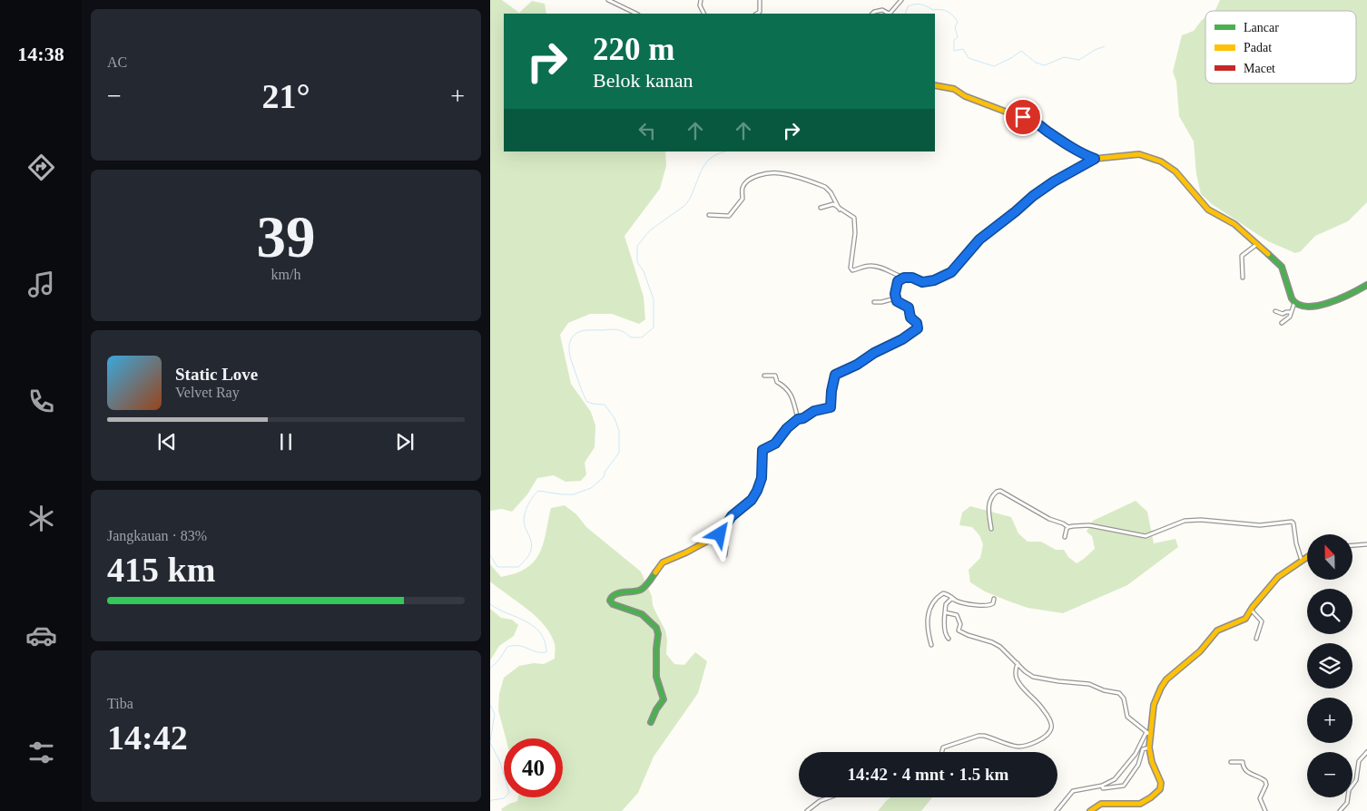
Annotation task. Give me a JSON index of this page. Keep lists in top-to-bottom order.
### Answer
{
  "legend": ["Lancar", "Padat", "Macet"],
  "north": "top",
  "page": {
    "tabs": "14:38",
    "tile": [
      "AC",
      ["39", "km/h"],
      ["Jangkauan · 83%", "415 km"],
      ["Tiba", "14:42"]
    ],
    "turn": ["220 m", "Belok kanan"],
    "heat": ["−", "21°", "+"],
    "song": ["Static Love", "Velvet Ray"],
    "map_buttons": ["+", "−"],
    "limit": "40",
    "trip": "14:42 · 4 mnt · 1.5 km"
  }
}
